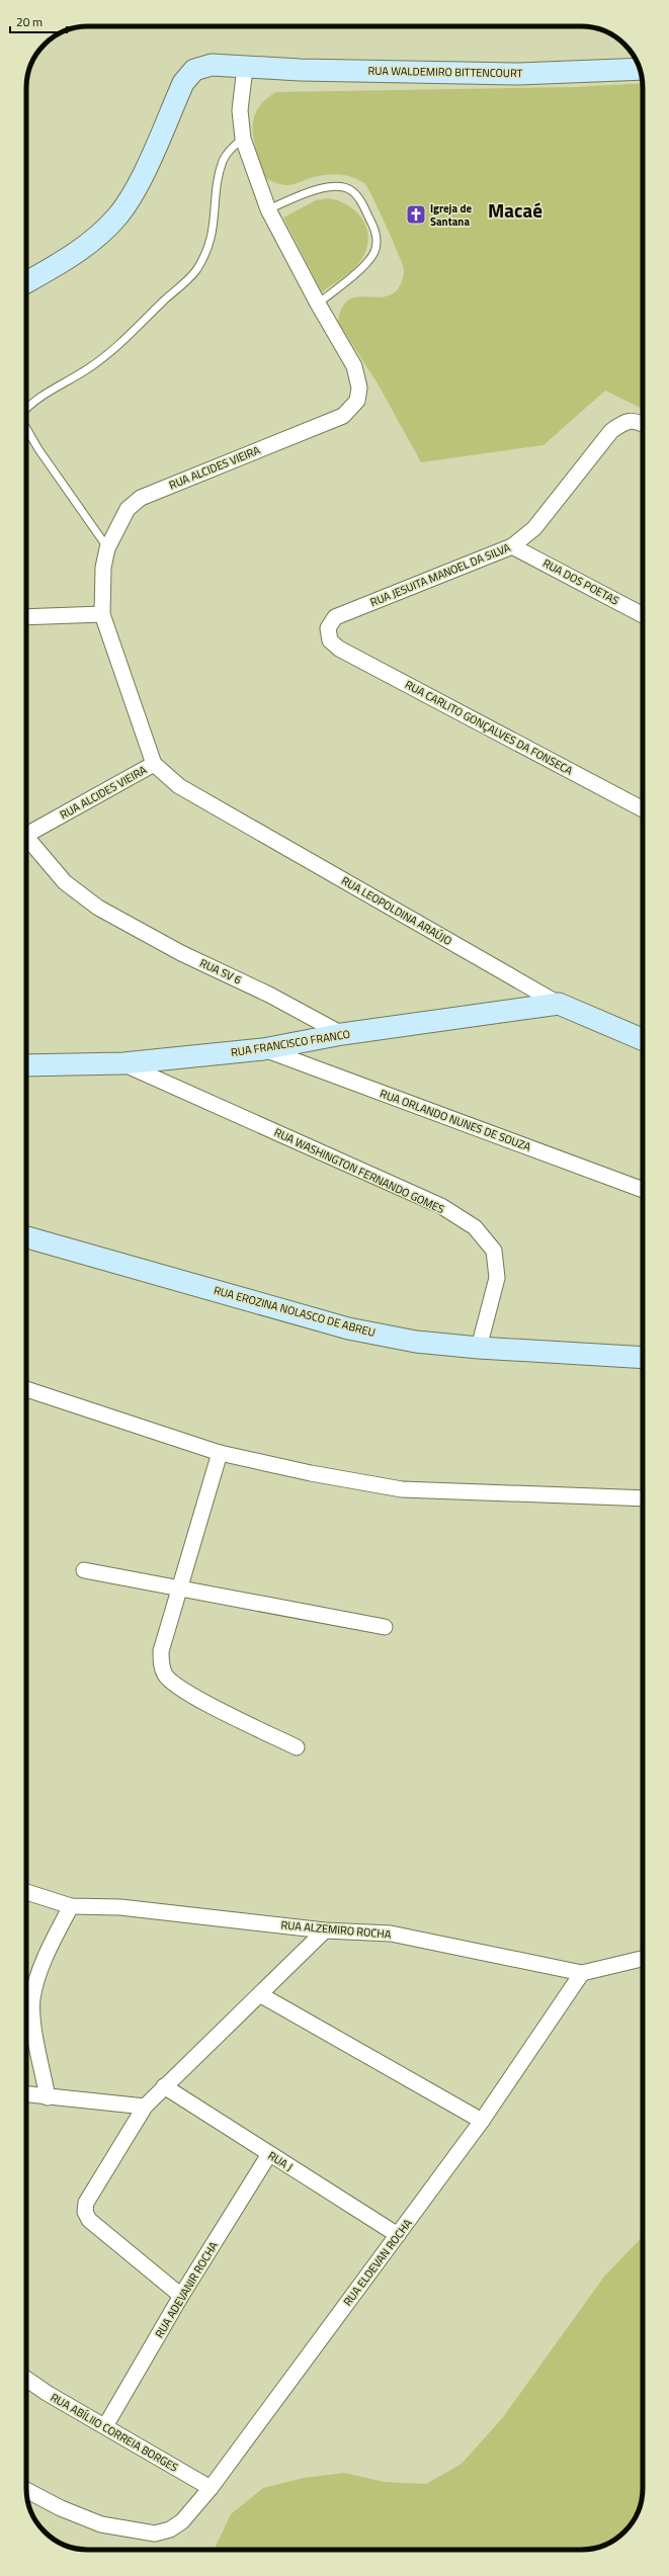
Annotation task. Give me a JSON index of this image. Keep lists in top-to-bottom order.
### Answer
{
  "streets": {
    "street": [
      "RUA WALDEMIRO BITTENCOURT",
      "RUA ALCIDES VIEIRA",
      "RUA JESUITA MANOEL DA SILVA",
      "RUA DOS POETAS",
      "RUA CARLITO GONÇALVES DA FONSECA",
      "RUA LEOPOLDINA ARAÚJO",
      "RUA SV 6",
      "RUA FRANCISCO FRANCO",
      "RUA ORLANDO NUNES DE SOUZA",
      "RUA WASHINGTON FERNANDO GOMES",
      "RUA EROZINA NOLASCO DE ABREU",
      "RUA ALZEMIRO ROCHA",
      "RUA J",
      "RUA ELDEVAN ROCHA",
      "RUA ADEVANIR ROCHA",
      "RUA ABÍLIIO CORREIA BORGES"
    ]
  },
  "crossings": [
    ["RUA WALDEMIRO BITTENCOURT", "RUA ALCIDES VIEIRA"],
    ["RUA ALCIDES VIEIRA", "RUA LEOPOLDINA ARAÚJO"],
    ["RUA JESUITA MANOEL DA SILVA", "RUA DOS POETAS"],
    ["RUA JESUITA MANOEL DA SILVA", "RUA CARLITO GONÇALVES DA FONSECA"],
    ["RUA LEOPOLDINA ARAÚJO", "RUA FRANCISCO FRANCO"],
    ["RUA SV 6", "RUA FRANCISCO FRANCO"],
    ["RUA FRANCISCO FRANCO", "RUA ORLANDO NUNES DE SOUZA"],
    ["RUA FRANCISCO FRANCO", "RUA WASHINGTON FERNANDO GOMES"],
    ["RUA WASHINGTON FERNANDO GOMES", "RUA EROZINA NOLASCO DE ABREU"],
    ["RUA ALZEMIRO ROCHA", "RUA ELDEVAN ROCHA"],
    ["RUA J", "RUA ELDEVAN ROCHA"],
    ["RUA J", "RUA ADEVANIR ROCHA"],
    ["RUA ELDEVAN ROCHA", "RUA ABÍLIIO CORREIA BORGES"],
    ["RUA ADEVANIR ROCHA", "RUA ABÍLIIO CORREIA BORGES"]
  ],
  "districts": ["Macaé"],
  "places": {
    "church": ["Igreja de Santana"]
  },
  "scale_bar": "20 m"
}
